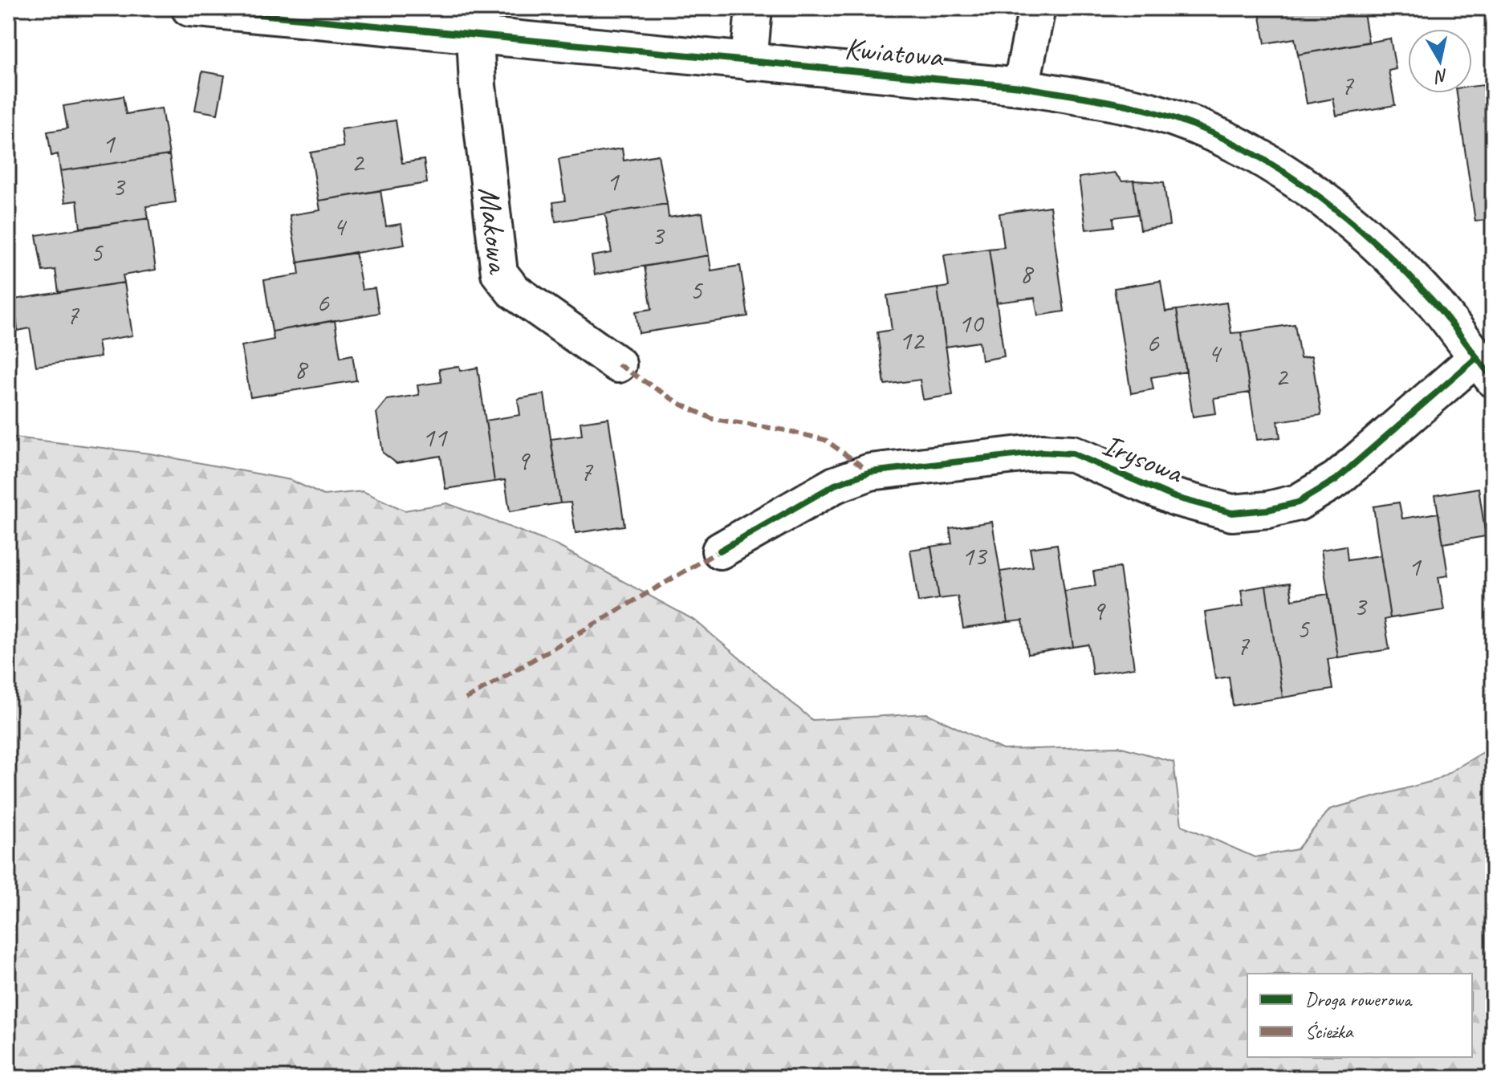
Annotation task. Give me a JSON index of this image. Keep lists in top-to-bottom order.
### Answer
{
  "streets": {
    "street": ["Kwiatowa", "Makowa", "Irysowa"]
  },
  "crossings": [
    ["Kwiatowa", "Makowa"],
    ["Kwiatowa", "Irysowa"]
  ],
  "house_numbers": [
    "7",
    "1",
    "2",
    "1",
    "3",
    "4",
    "3",
    "5",
    "8",
    "5",
    "6",
    "7",
    "10",
    "12",
    "6",
    "4",
    "8",
    "2",
    "11",
    "9",
    "7",
    "13",
    "1",
    "3",
    "9",
    "5",
    "7"
  ],
  "legend": ["Droga rowerowa", "Ścieżka"],
  "north": "bottom"
}
